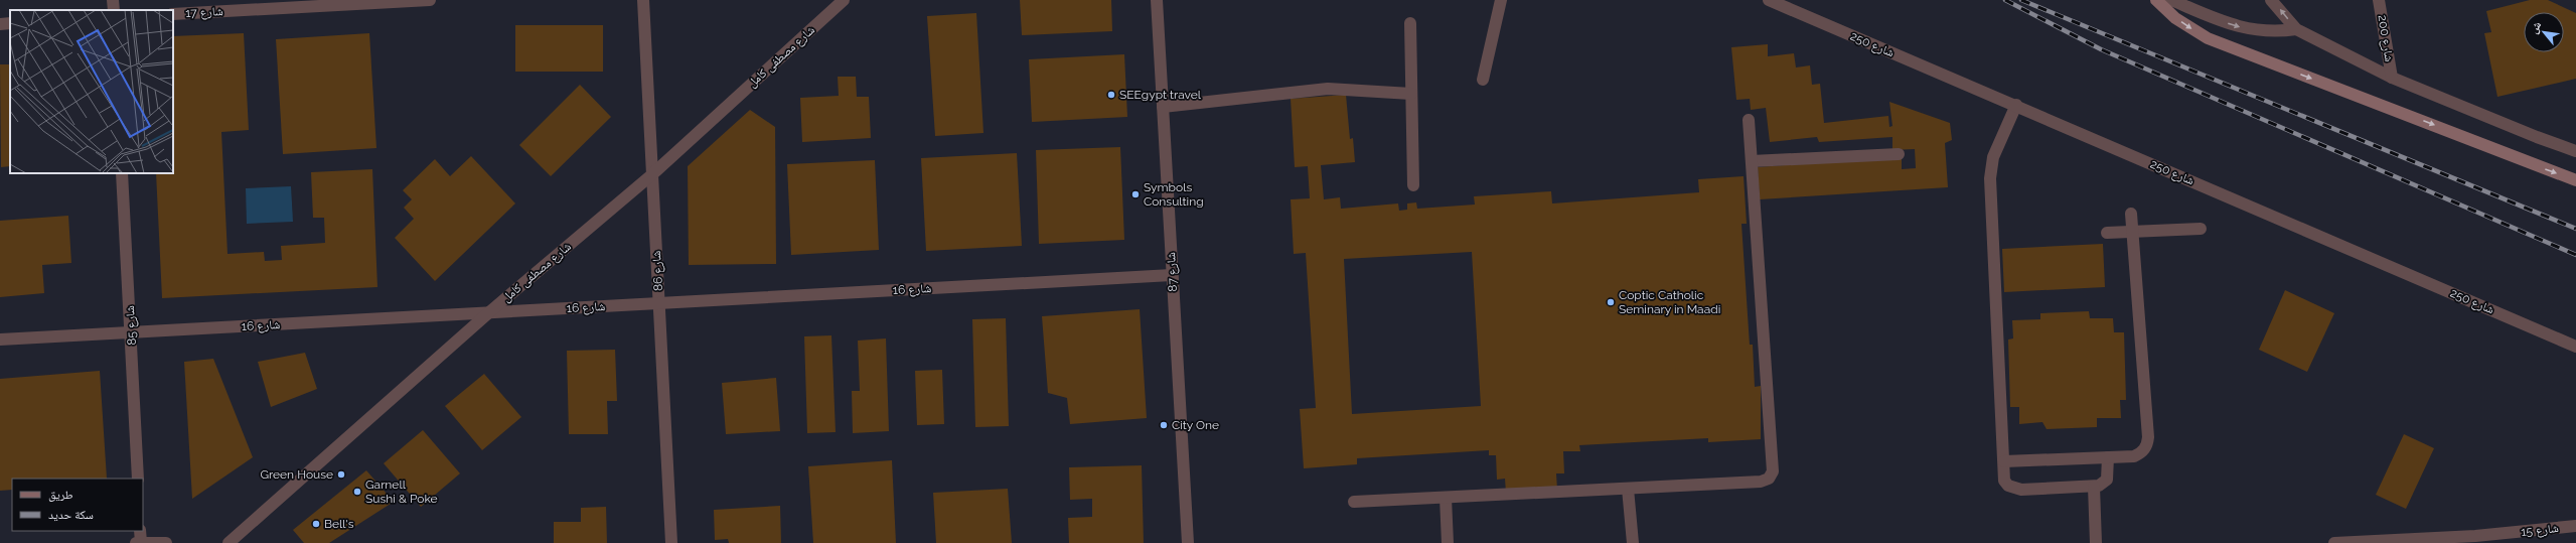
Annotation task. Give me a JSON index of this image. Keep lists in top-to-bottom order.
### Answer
{
  "streets": {
    "street": [
      "شارع 17",
      "شارع 200",
      "شارع 250",
      "شارع مصطفى كامل",
      "شارع 86",
      "شارع 87",
      "شارع 16",
      "شارع 85",
      "شارع 15"
    ]
  },
  "crossings": [
    ["شارع مصطفى كامل", "شارع 86"],
    ["شارع مصطفى كامل", "شارع 16"],
    ["شارع 86", "شارع 16"],
    ["شارع 87", "شارع 16"],
    ["شارع 16", "شارع 85"]
  ],
  "places": [
    "SEEgypt travel",
    "Symbols Consulting",
    "Coptic Catholic Seminary in Maadi",
    "City One",
    "Green House",
    "Garnell Sushi & Poke",
    "Bell's"
  ],
  "legend": ["طريق", "سكة حديد"],
  "north": "top left"
}
